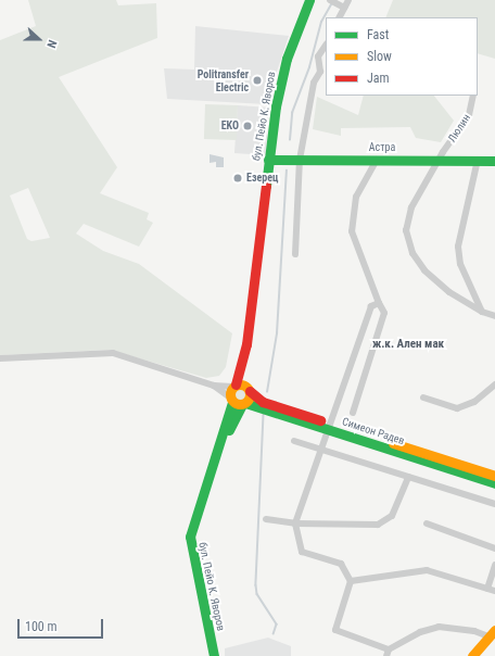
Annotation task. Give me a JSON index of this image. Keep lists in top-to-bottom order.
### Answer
{
  "streets": {
    "street": [
      "бул. Пейо К. Яворов",
      "Люлин",
      "Астра",
      "Симеон Радев"
    ]
  },
  "crossings": [
    ["бул. Пейо К. Яворов", "Астра"],
    ["бул. Пейо К. Яворов", "Симеон Радев"],
    ["Люлин", "Астра"]
  ],
  "districts": ["ж.к. Ален мак"],
  "places": ["Politransfer Electric", "EKO", "Езерец"],
  "legend": ["Fast", "Slow", "Jam"],
  "scale_bar": "100 m",
  "north": "right"
}
